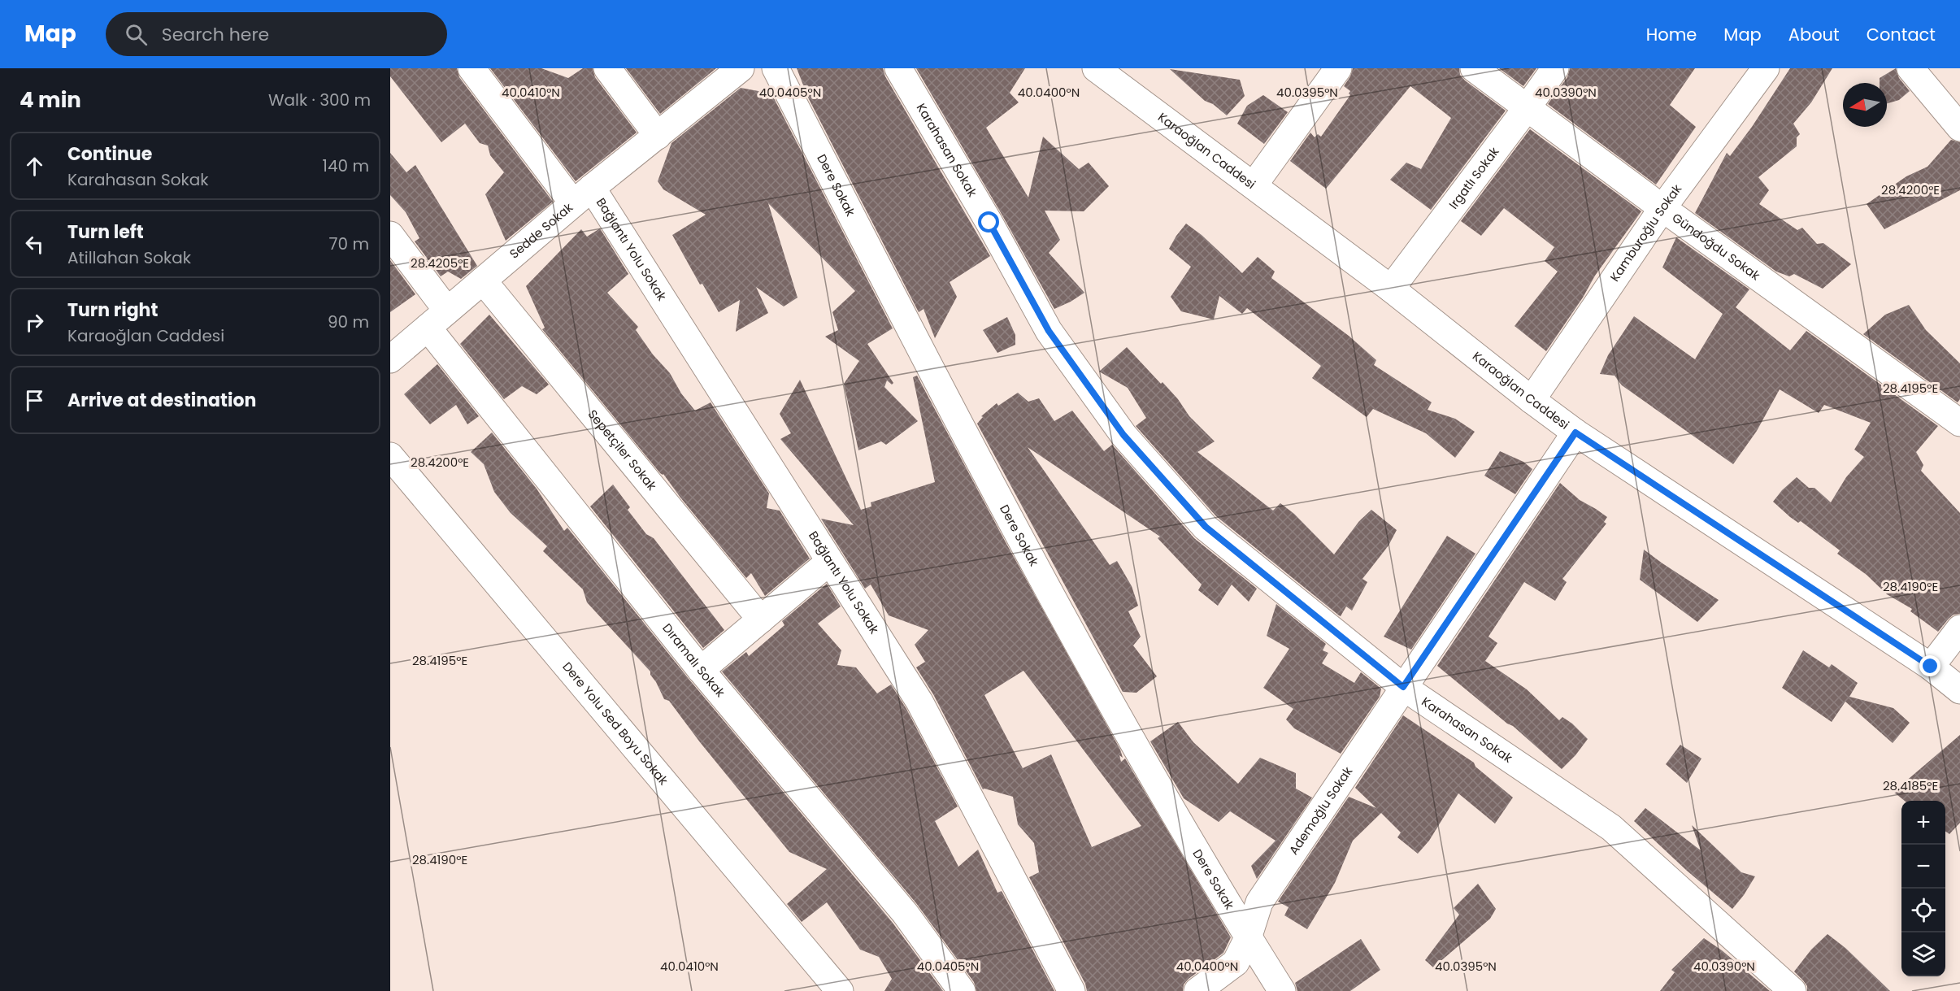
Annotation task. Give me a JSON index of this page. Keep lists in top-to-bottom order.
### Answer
{
  "streets": {
    "street": [
      "Karahasan Sokak",
      "Karaoğlan Caddesi",
      "Irgatlı Sokak",
      "Dere Sokak",
      "Sedde Sokak",
      "Kamburoğlu Sokak",
      "Gündoğdu Sokak",
      "Bağlantı Yolu Sokak",
      "Sepetçiler Sokak",
      "Dıramalı Sokak",
      "Dere Yolu Sed Boyu Sokak",
      "Ademoğlu Sokak"
    ]
  },
  "crossings": [
    ["Karahasan Sokak", "Ademoğlu Sokak"],
    ["Karaoğlan Caddesi", "Irgatlı Sokak"],
    ["Karaoğlan Caddesi", "Kamburoğlu Sokak"],
    ["Karaoğlan Caddesi", "Ademoğlu Sokak"],
    ["Irgatlı Sokak", "Gündoğdu Sokak"],
    ["Dere Sokak", "Ademoğlu Sokak"],
    ["Sedde Sokak", "Bağlantı Yolu Sokak"],
    ["Sedde Sokak", "Sepetçiler Sokak"],
    ["Sedde Sokak", "Dıramalı Sokak"],
    ["Kamburoğlu Sokak", "Gündoğdu Sokak"]
  ],
  "north": "left",
  "page": {
    "header": "Map",
    "search": "Search here",
    "nav": [
      "Home",
      "Map",
      "About",
      "Contact"
    ],
    "heading": ["4 min", "Walk · 300 m"],
    "list": [
      ["Continue", "Karahasan Sokak", "140 m"],
      ["Turn left", "Atillahan Sokak", "70 m"],
      ["Turn right", "Karaoğlan Caddesi", "90 m"],
      "Arrive at destination"
    ],
    "map_buttons": ["+", "−"]
  },
  "coordinates": [
    "40.0410°N",
    "40.0405°N",
    "40.0400°N",
    "40.0395°N",
    "40.0390°N",
    "28.4200°E",
    "28.4205°E",
    "28.4195°E",
    "28.4190°E",
    "28.4185°E"
  ]
}
